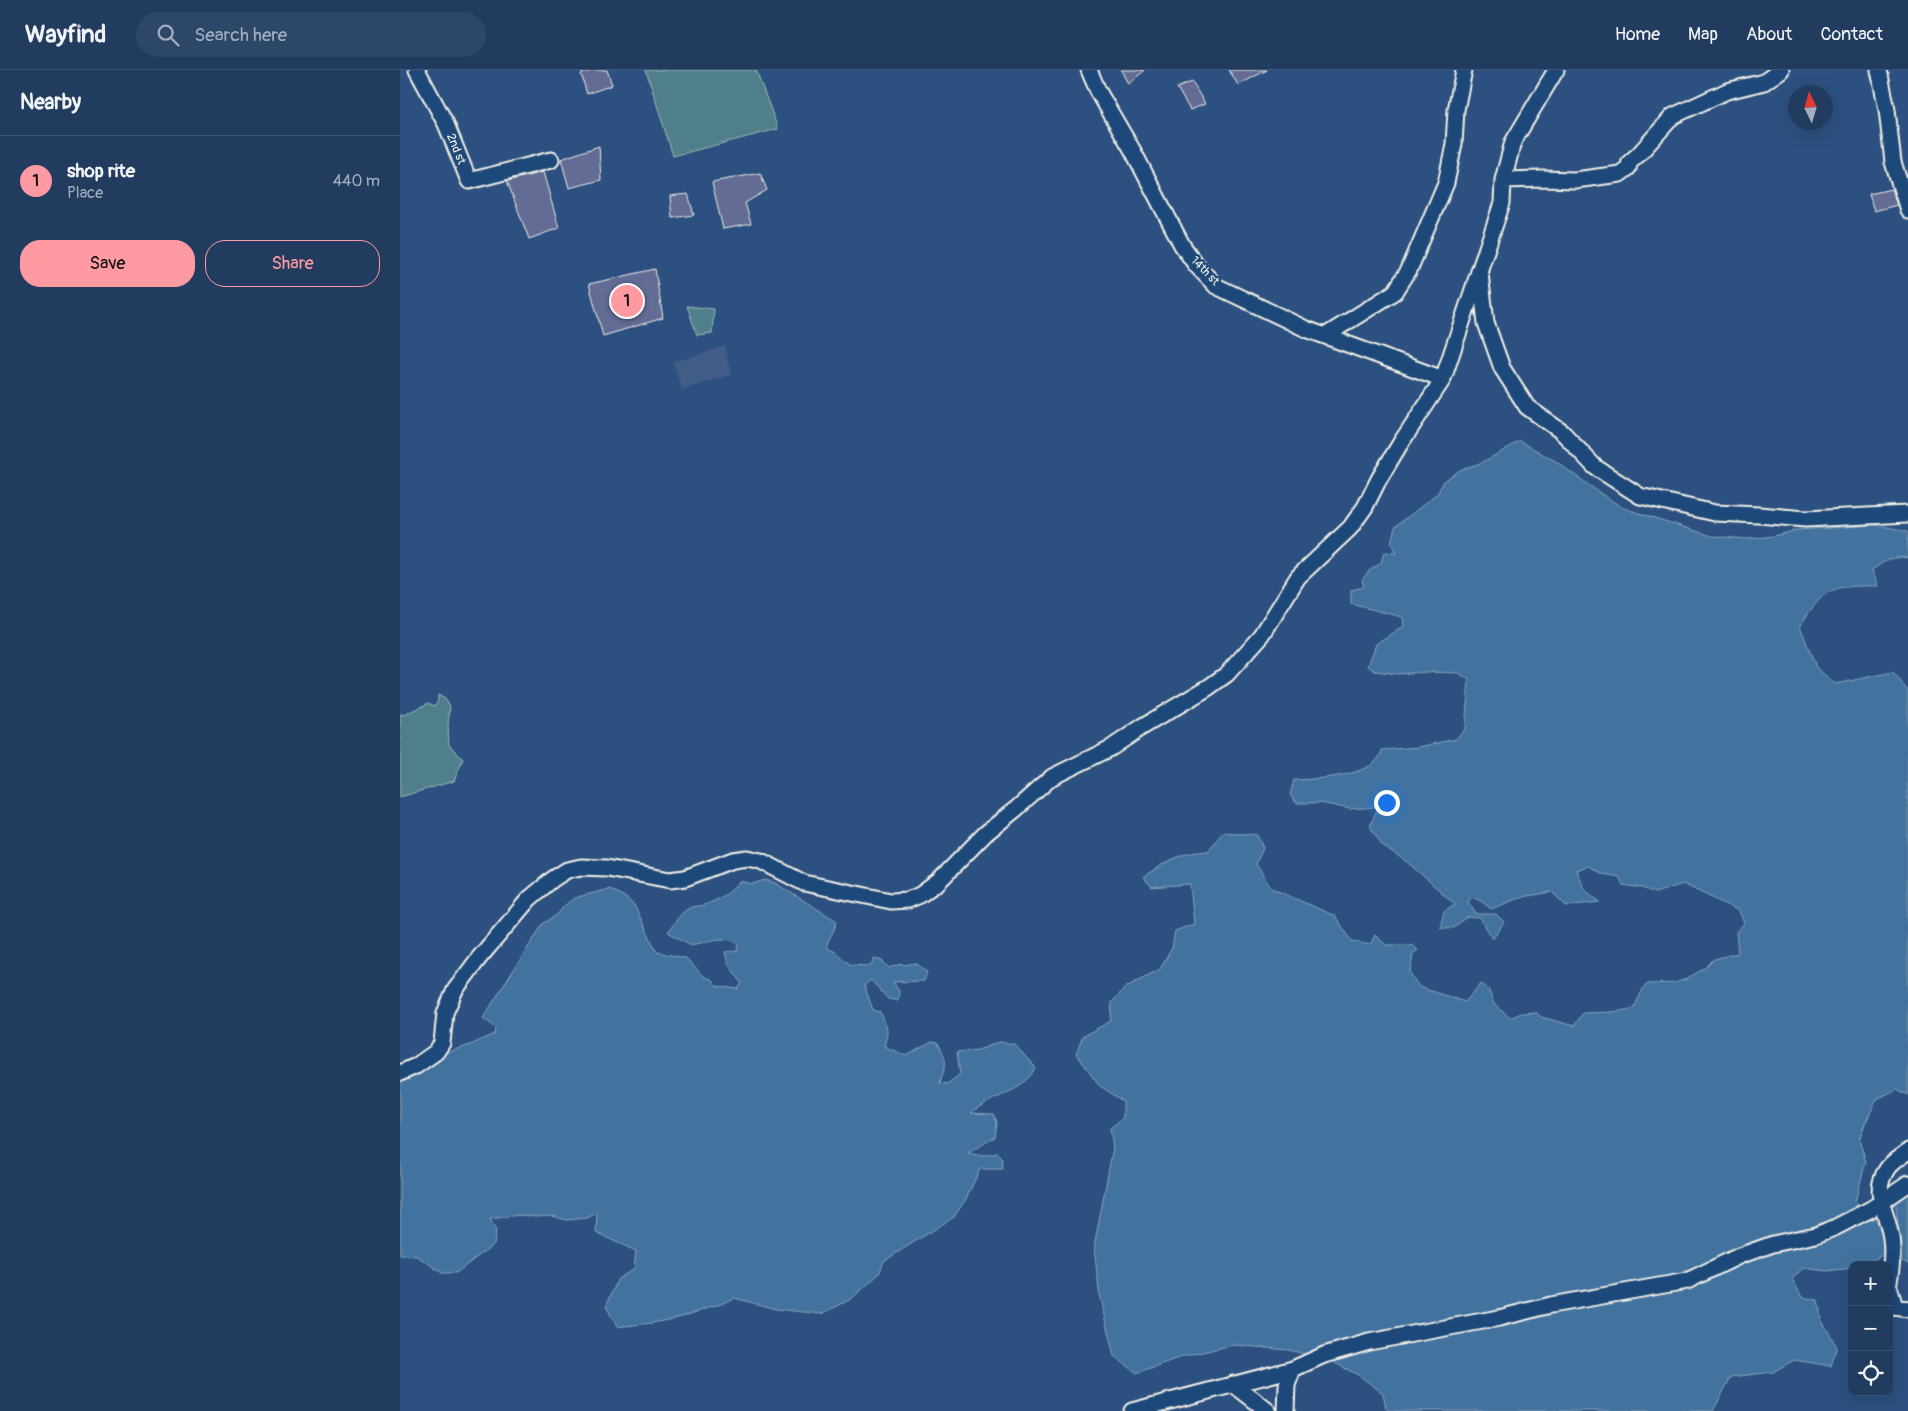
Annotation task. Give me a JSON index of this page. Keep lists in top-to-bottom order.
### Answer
{
  "streets": {
    "street": ["2nd st", "14th st"]
  },
  "north": "top",
  "page": {
    "header": "Wayfind",
    "search": "Search here",
    "nav": [
      "Home",
      "Map",
      "About",
      "Contact"
    ],
    "heading": "Nearby",
    "list": [
      {
        "mark": "1",
        "name": "shop rite",
        "note": "Place",
        "value": "440 m"
      }
    ],
    "buttons": ["Save", "Share"],
    "pins": "1",
    "map_buttons": ["+", "−"]
  }
}
